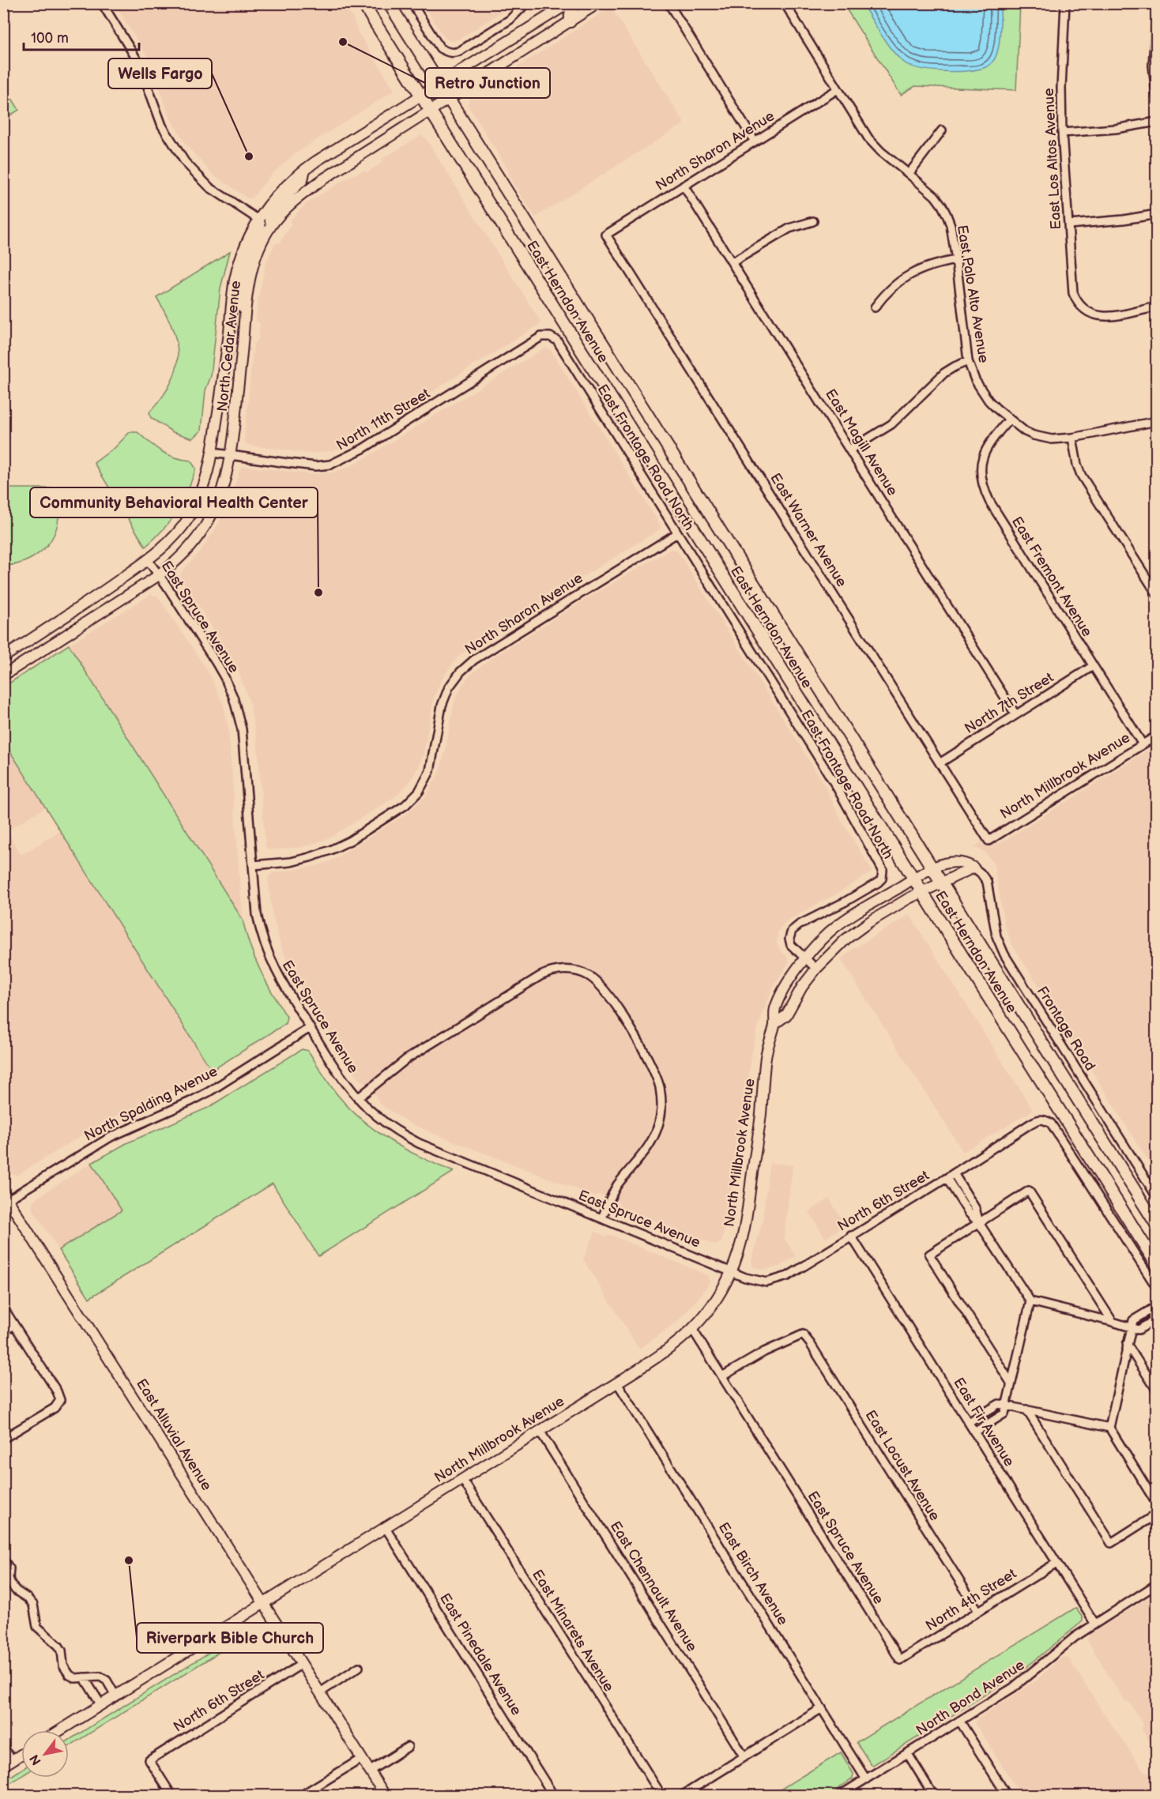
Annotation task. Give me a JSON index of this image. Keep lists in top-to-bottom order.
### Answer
{
  "streets": {
    "main road": [
      "East Herndon Avenue",
      "North Cedar Avenue",
      "North Millbrook Avenue",
      "East Alluvial Avenue"
    ],
    "street": [
      "North Sharon Avenue",
      "East Los Altos Avenue",
      "East Palo Alto Avenue",
      "North 11th Street",
      "East Magill Avenue",
      "East Frontage Road North",
      "East Warner Avenue",
      "East Fremont Avenue",
      "East Spruce Avenue",
      "North 7th Street",
      "Frontage Road",
      "North Spalding Avenue",
      "North 6th Street",
      "East Fir Avenue",
      "East Locust Avenue",
      "East Birch Avenue",
      "East Chennault Avenue",
      "North 4th Street",
      "East Minarets Avenue",
      "East Pinedale Avenue",
      "North Bond Avenue"
    ]
  },
  "crossings": [
    ["North Sharon Avenue", "East Palo Alto Avenue"],
    ["North Sharon Avenue", "East Magill Avenue"],
    ["North Sharon Avenue", "East Frontage Road North"],
    ["North Sharon Avenue", "East Warner Avenue"],
    ["North Sharon Avenue", "East Spruce Avenue"],
    ["East Palo Alto Avenue", "East Fremont Avenue"],
    ["East Herndon Avenue", "North Cedar Avenue"],
    ["East Herndon Avenue", "North Millbrook Avenue"],
    ["North Cedar Avenue", "North 11th Street"],
    ["North Cedar Avenue", "East Spruce Avenue"],
    ["North 11th Street", "East Frontage Road North"],
    ["East Magill Avenue", "North 7th Street"],
    ["East Frontage Road North", "North Millbrook Avenue"],
    ["East Warner Avenue", "North 7th Street"],
    ["East Warner Avenue", "North Millbrook Avenue"],
    ["East Fremont Avenue", "North 7th Street"],
    ["East Fremont Avenue", "North Millbrook Avenue"],
    ["East Spruce Avenue", "North Millbrook Avenue"],
    ["East Spruce Avenue", "North Spalding Avenue"],
    ["East Spruce Avenue", "North 6th Street"],
    ["East Spruce Avenue", "East Locust Avenue"],
    ["East Spruce Avenue", "North 4th Street"],
    ["North Millbrook Avenue", "Frontage Road"],
    ["North Millbrook Avenue", "North 6th Street"],
    ["North Millbrook Avenue", "East Alluvial Avenue"],
    ["North Millbrook Avenue", "East Birch Avenue"],
    ["North Millbrook Avenue", "East Chennault Avenue"],
    ["North Millbrook Avenue", "East Minarets Avenue"],
    ["North Millbrook Avenue", "East Pinedale Avenue"],
    ["North Spalding Avenue", "East Alluvial Avenue"],
    ["North 6th Street", "East Fir Avenue"],
    ["North 6th Street", "East Alluvial Avenue"],
    ["East Fir Avenue", "North 4th Street"],
    ["East Fir Avenue", "North Bond Avenue"],
    ["East Locust Avenue", "North 4th Street"],
    ["East Birch Avenue", "North Bond Avenue"]
  ],
  "places": [
    "Retro Junction",
    "Wells Fargo",
    "Community Behavioral Health Center",
    "Riverpark Bible Church"
  ],
  "scale_bar": "100 m",
  "north": "bottom left"
}
